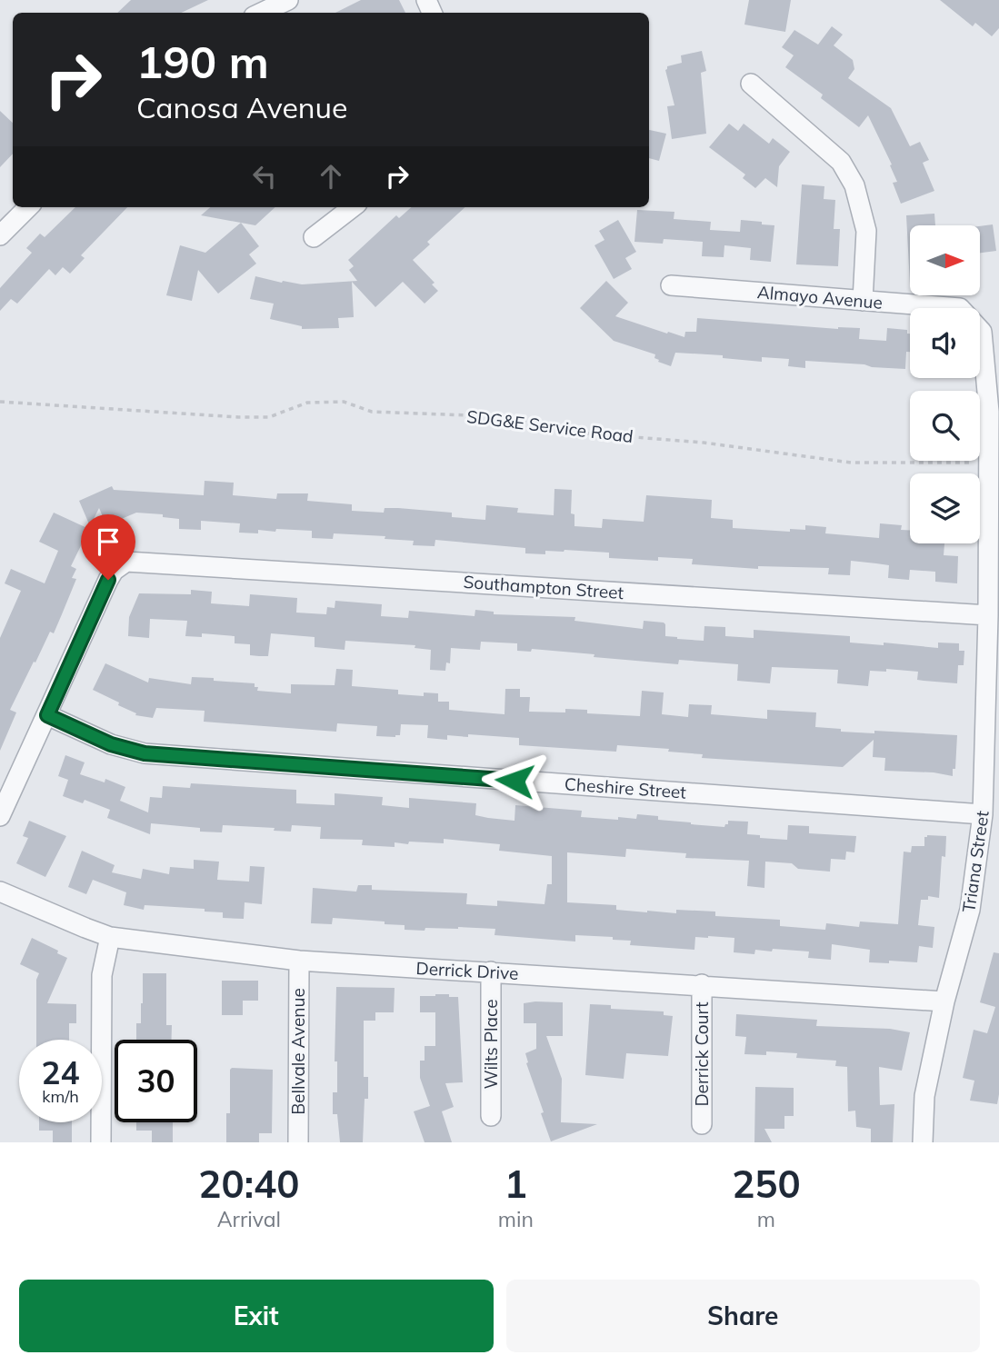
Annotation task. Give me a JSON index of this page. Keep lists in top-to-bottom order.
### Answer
{
  "streets": {
    "street": [
      "Almayo Avenue",
      "Southampton Street",
      "Cheshire Street",
      "Triana Street",
      "Derrick Drive",
      "Wilts Place",
      "Bellvale Avenue",
      "Derrick Court"
    ],
    "path": ["SDG&E Service Road"]
  },
  "crossings": [
    ["Almayo Avenue", "Triana Street"],
    ["SDG&E Service Road", "Triana Street"],
    ["Southampton Street", "Cheshire Street"],
    ["Southampton Street", "Triana Street"],
    ["Cheshire Street", "Triana Street"],
    ["Triana Street", "Derrick Drive"],
    ["Derrick Drive", "Wilts Place"],
    ["Derrick Drive", "Bellvale Avenue"],
    ["Derrick Drive", "Derrick Court"]
  ],
  "north": "right",
  "page": {
    "turn": ["190 m", "Canosa Avenue"],
    "speed": "24 km/h",
    "limit": "30",
    "eta": [
      "20:40",
      "Arrival",
      "1",
      "min",
      "250",
      "m"
    ],
    "buttons": ["Exit", "Share"]
  }
}
